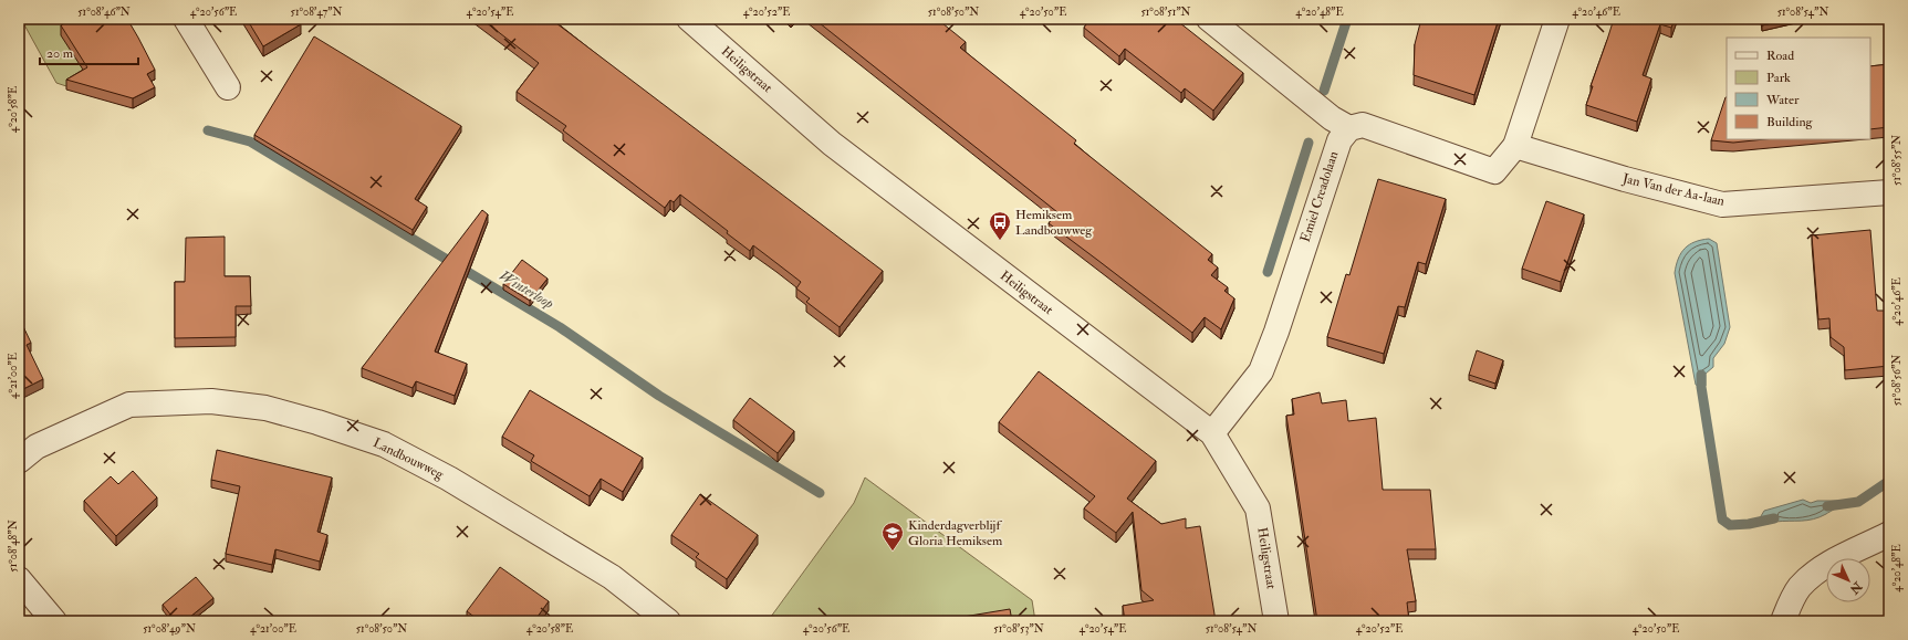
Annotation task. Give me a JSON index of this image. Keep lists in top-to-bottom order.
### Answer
{
  "streets": {
    "street": [
      "Heiligstraat",
      "Jan Van der Aa-laan",
      "Emiel Creadolaan",
      "Landbouwweg"
    ]
  },
  "crossings": [
    ["Heiligstraat", "Emiel Creadolaan"]
  ],
  "water": ["Winterloop"],
  "places": {
    "bus stop": ["Hemiksem Landbouwweg"],
    "school or university": ["Kinderdagverblijf Gloria Hemiksem"]
  },
  "legend": [
    "Road",
    "Park",
    "Water",
    "Building"
  ],
  "scale_bar": "20 m",
  "north": "bottom right",
  "coordinates": [
    "51°08'46\"N",
    "4°20'56\"E",
    "51°08'47\"N",
    "4°20'54\"E",
    "4°20'52\"E",
    "51°08'50\"N",
    "4°20'50\"E",
    "51°08'51\"N",
    "4°20'48\"E",
    "4°20'46\"E",
    "51°08'54\"N",
    "4°20'58\"E",
    "51°08'55\"N",
    "4°21'00\"E",
    "51°08'56\"N",
    "51°08'48\"N",
    "51°08'49\"N",
    "51°08'53\"N"
  ]
}
